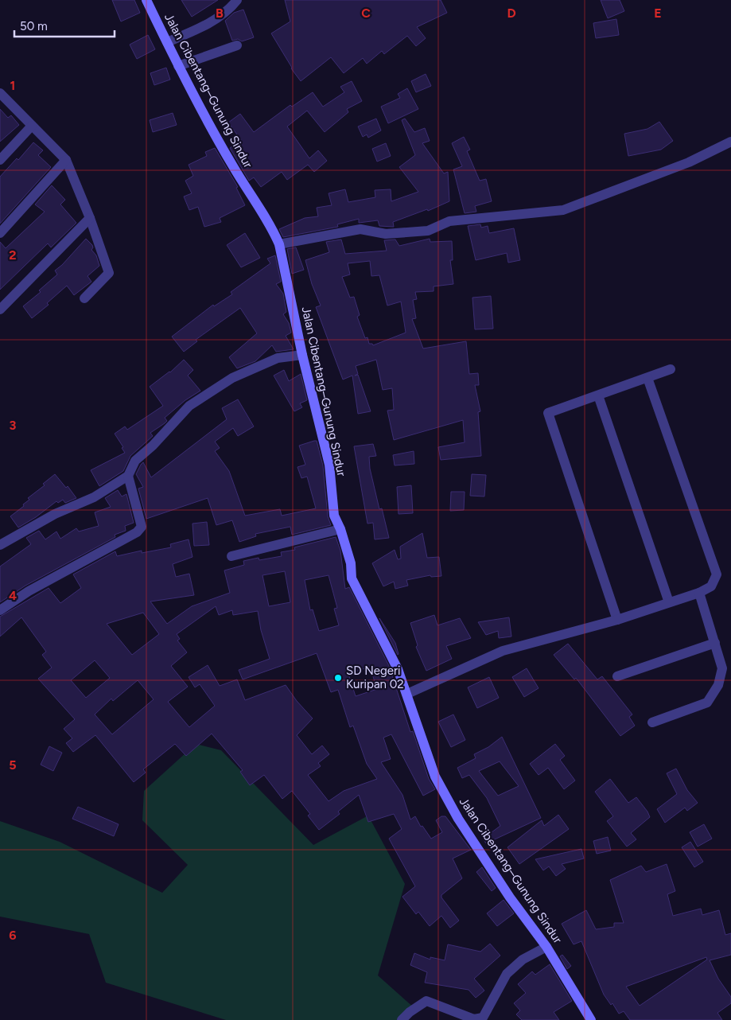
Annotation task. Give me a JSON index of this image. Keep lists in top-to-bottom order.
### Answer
{
  "streets": {
    "street": ["Jalan Cibentang–Gunung Sindur"]
  },
  "places": ["SD Negeri Kuripan 02"],
  "scale_bar": "50 m",
  "grid": {
    "columns": [
      "B",
      "C",
      "D",
      "E"
    ],
    "rows": [
      "1",
      "2",
      "3",
      "4",
      "5",
      "6"
    ]
  }
}
